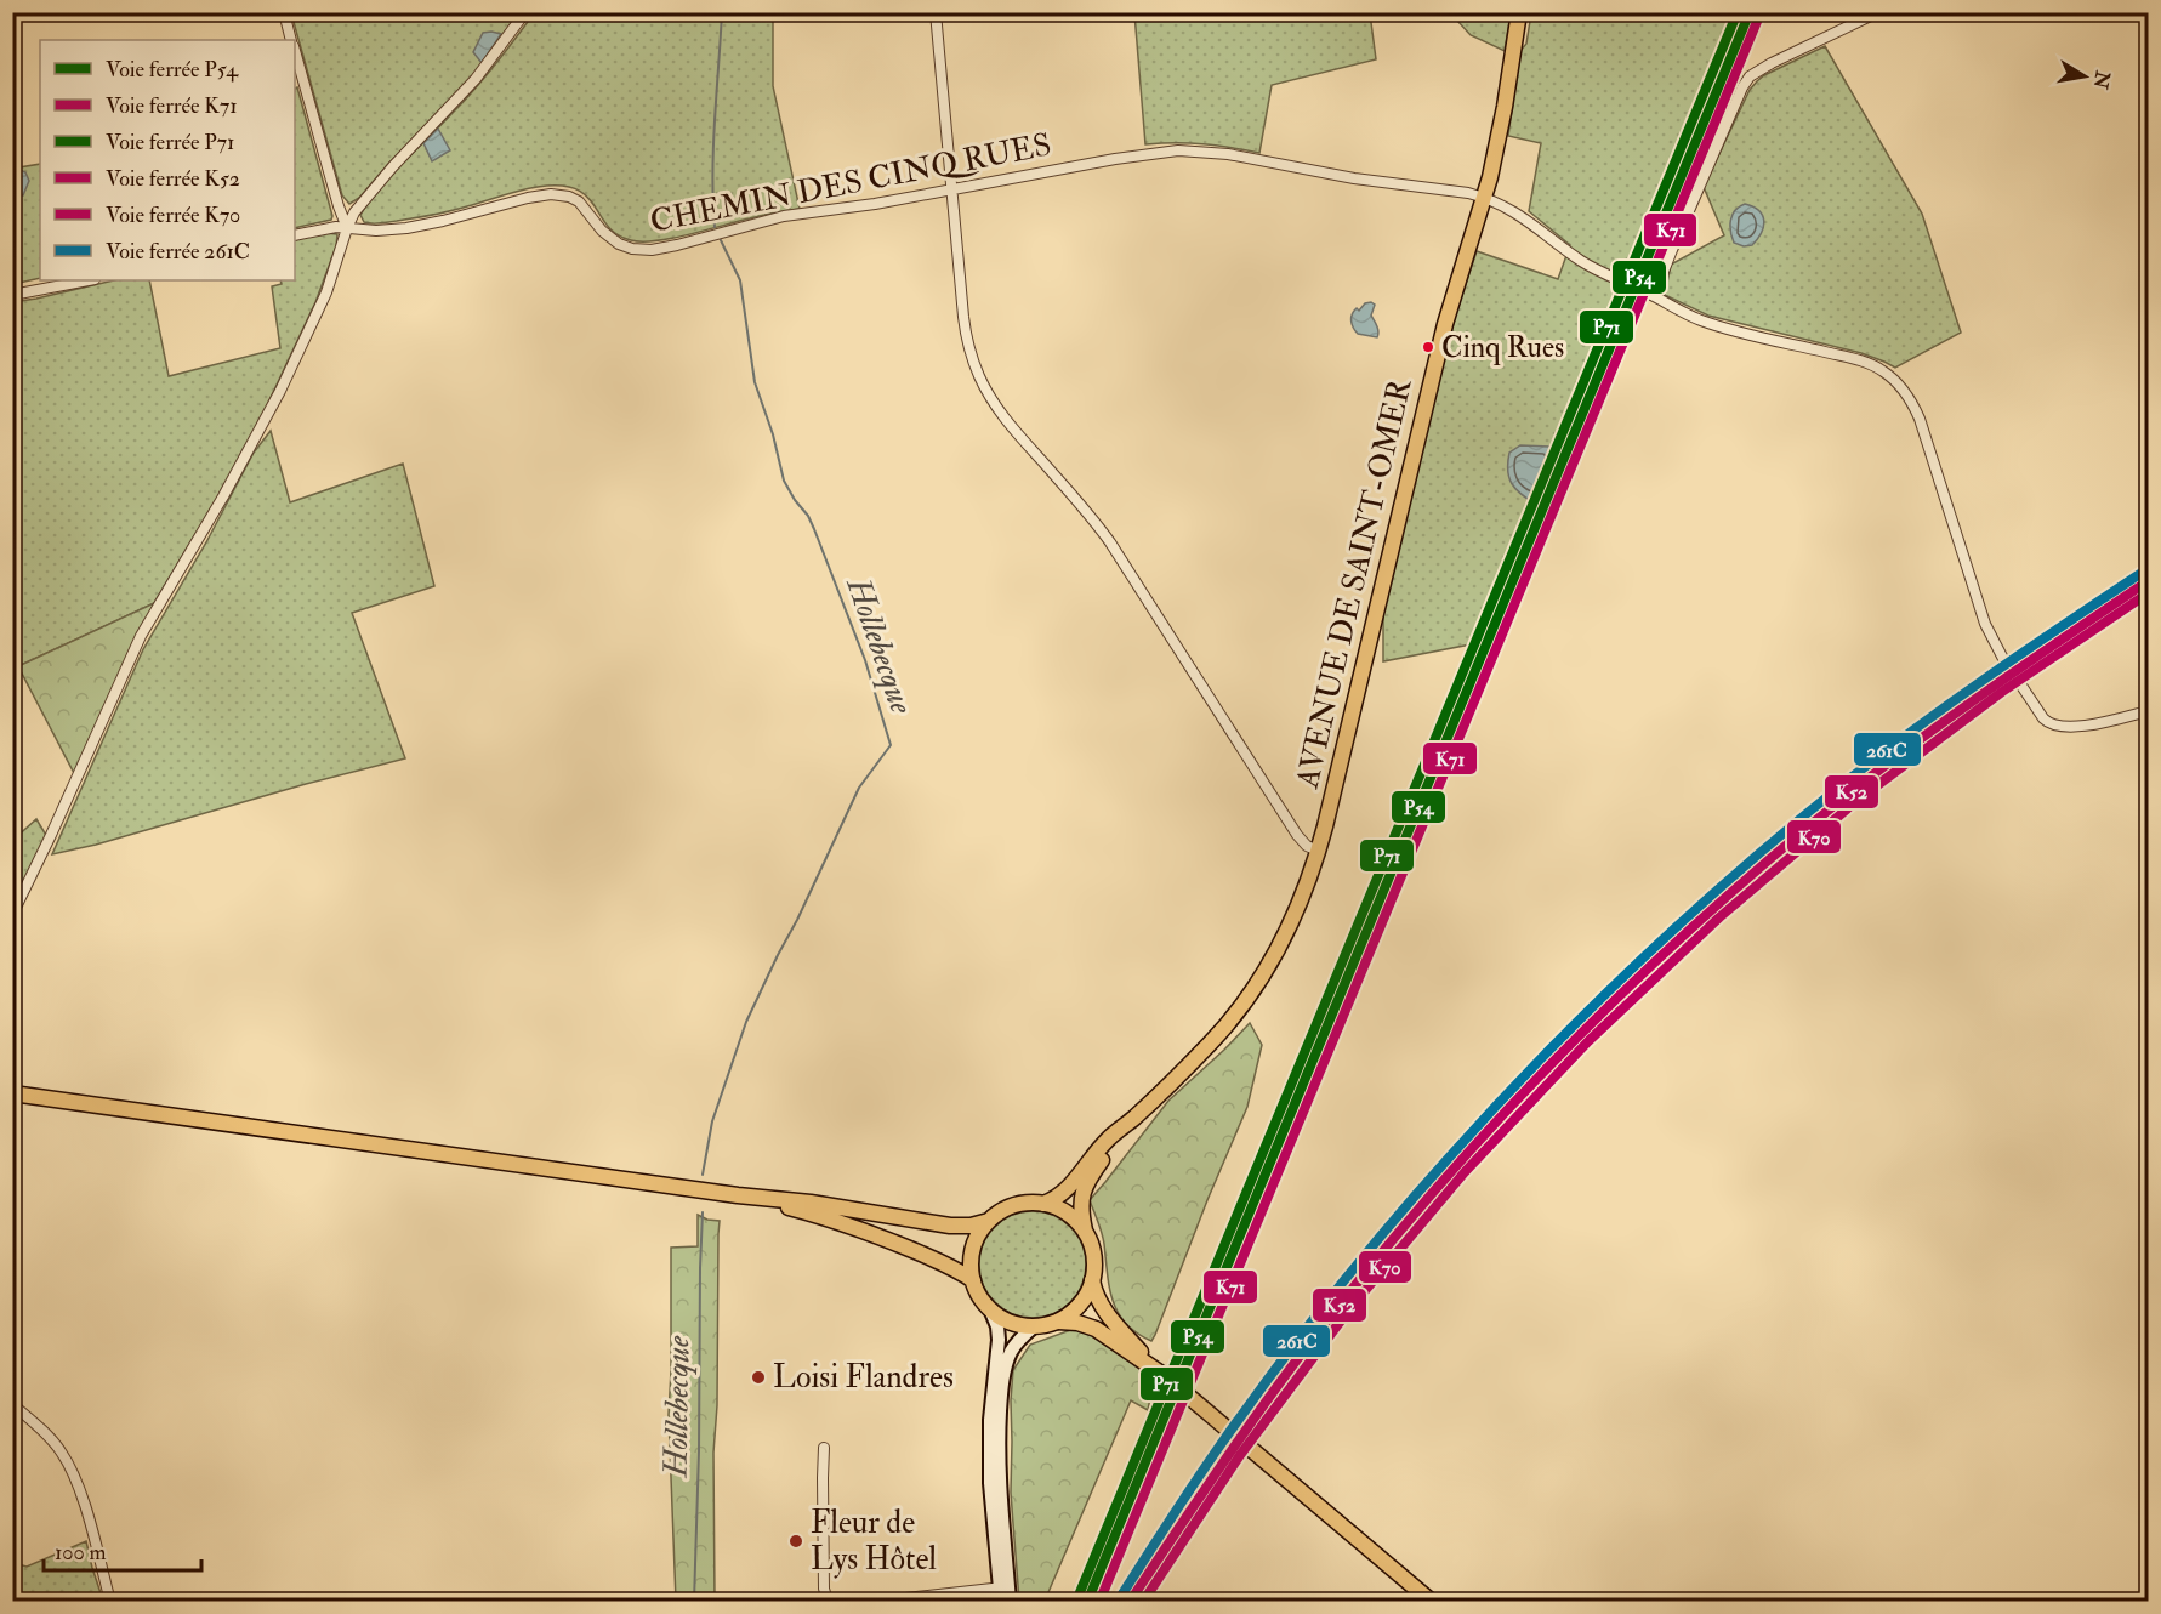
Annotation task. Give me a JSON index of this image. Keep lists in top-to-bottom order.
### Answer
{
  "streets": {
    "main road": ["AVENUE DE SAINT-OMER"],
    "street": ["CHEMIN DES CINQ RUES"]
  },
  "crossings": [
    ["CHEMIN DES CINQ RUES", "AVENUE DE SAINT-OMER"]
  ],
  "water": ["Hollebecque"],
  "places": ["Cinq Rues", "Loisi Flandres", "Fleur de Lys Hôtel"],
  "lines": [
    "rail line P54",
    "rail line P71",
    "rail line K71",
    "rail line 261C",
    "rail line K52",
    "rail line K70"
  ],
  "legend": [
    "Voie ferrée P54",
    "Voie ferrée K71",
    "Voie ferrée P71",
    "Voie ferrée K52",
    "Voie ferrée K70",
    "Voie ferrée 261C"
  ],
  "scale_bar": "100 m",
  "north": "right"
}
